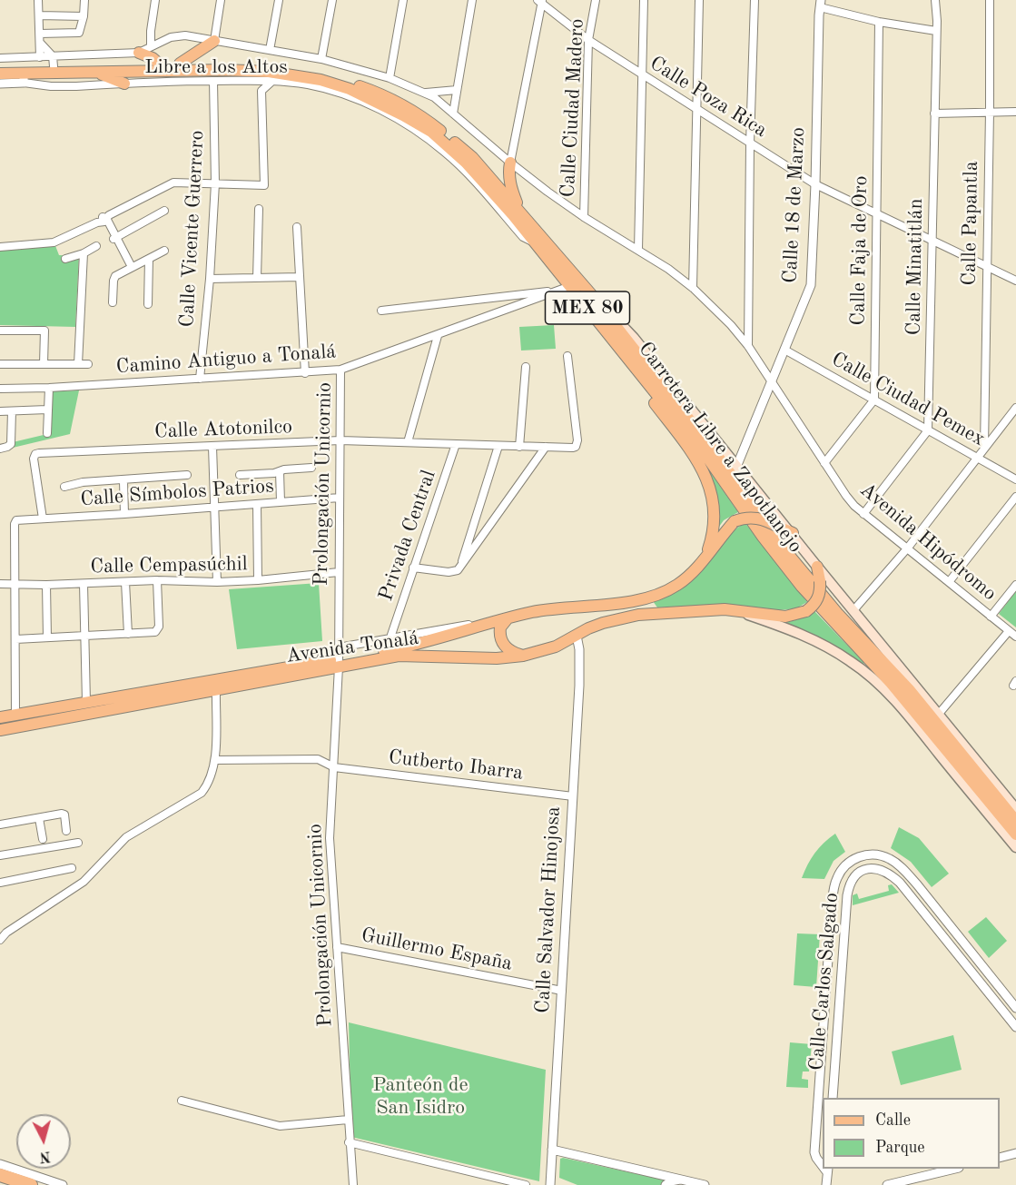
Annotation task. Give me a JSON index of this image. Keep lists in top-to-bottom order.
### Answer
{
  "streets": {
    "main road": ["MEX 80", "Carretera Libre a Zapotlanejo", "Avenida Tonalá"],
    "street": [
      "Libre a los Altos",
      "Calle Poza Rica",
      "Calle Ciudad Madero",
      "Calle 18 de Marzo",
      "Calle Papantla",
      "Calle Vicente Guerrero",
      "Calle Faja de Oro",
      "Calle Minatitlán",
      "Camino Antiguo a Tonalá",
      "Calle Ciudad Pemex",
      "Calle Atotonilco",
      "Prolongación Unicornio",
      "Calle Símbolos Patrios",
      "Privada Central",
      "Avenida Hipódromo",
      "Calle Cempasúchil",
      "Cutberto Ibarra",
      "Calle Salvador Hinojosa",
      "Guillermo España",
      "Calle Carlos Salgado"
    ]
  },
  "crossings": [
    ["Libre a los Altos", "Calle Vicente Guerrero"],
    ["Libre a los Altos", "Carretera Libre a Zapotlanejo"],
    ["Calle Poza Rica", "Calle Ciudad Madero"],
    ["Calle Poza Rica", "Calle 18 de Marzo"],
    ["Calle Poza Rica", "Calle Papantla"],
    ["Calle Poza Rica", "Calle Faja de Oro"],
    ["Calle Poza Rica", "Calle Minatitlán"],
    ["Calle Ciudad Madero", "Avenida Hipódromo"],
    ["Calle 18 de Marzo", "Calle Ciudad Pemex"],
    ["Calle 18 de Marzo", "Carretera Libre a Zapotlanejo"],
    ["Calle 18 de Marzo", "Avenida Hipódromo"],
    ["Calle Vicente Guerrero", "Camino Antiguo a Tonalá"],
    ["Calle Faja de Oro", "Calle Ciudad Pemex"],
    ["Calle Minatitlán", "Calle Ciudad Pemex"],
    ["Camino Antiguo a Tonalá", "Carretera Libre a Zapotlanejo"],
    ["Camino Antiguo a Tonalá", "Prolongación Unicornio"],
    ["Camino Antiguo a Tonalá", "Privada Central"],
    ["Calle Atotonilco", "Prolongación Unicornio"],
    ["Calle Atotonilco", "Calle Símbolos Patrios"],
    ["Calle Atotonilco", "Privada Central"],
    ["Carretera Libre a Zapotlanejo", "Avenida Tonalá"],
    ["Prolongación Unicornio", "Calle Símbolos Patrios"],
    ["Prolongación Unicornio", "Calle Cempasúchil"],
    ["Prolongación Unicornio", "Avenida Tonalá"],
    ["Prolongación Unicornio", "Cutberto Ibarra"],
    ["Prolongación Unicornio", "Guillermo España"],
    ["Calle Símbolos Patrios", "Calle Cempasúchil"],
    ["Avenida Tonalá", "Calle Salvador Hinojosa"],
    ["Cutberto Ibarra", "Calle Salvador Hinojosa"],
    ["Calle Salvador Hinojosa", "Guillermo España"]
  ],
  "parks": ["Panteón de San Isidro"],
  "legend": ["Calle", "Parque"],
  "north": "bottom"
}
